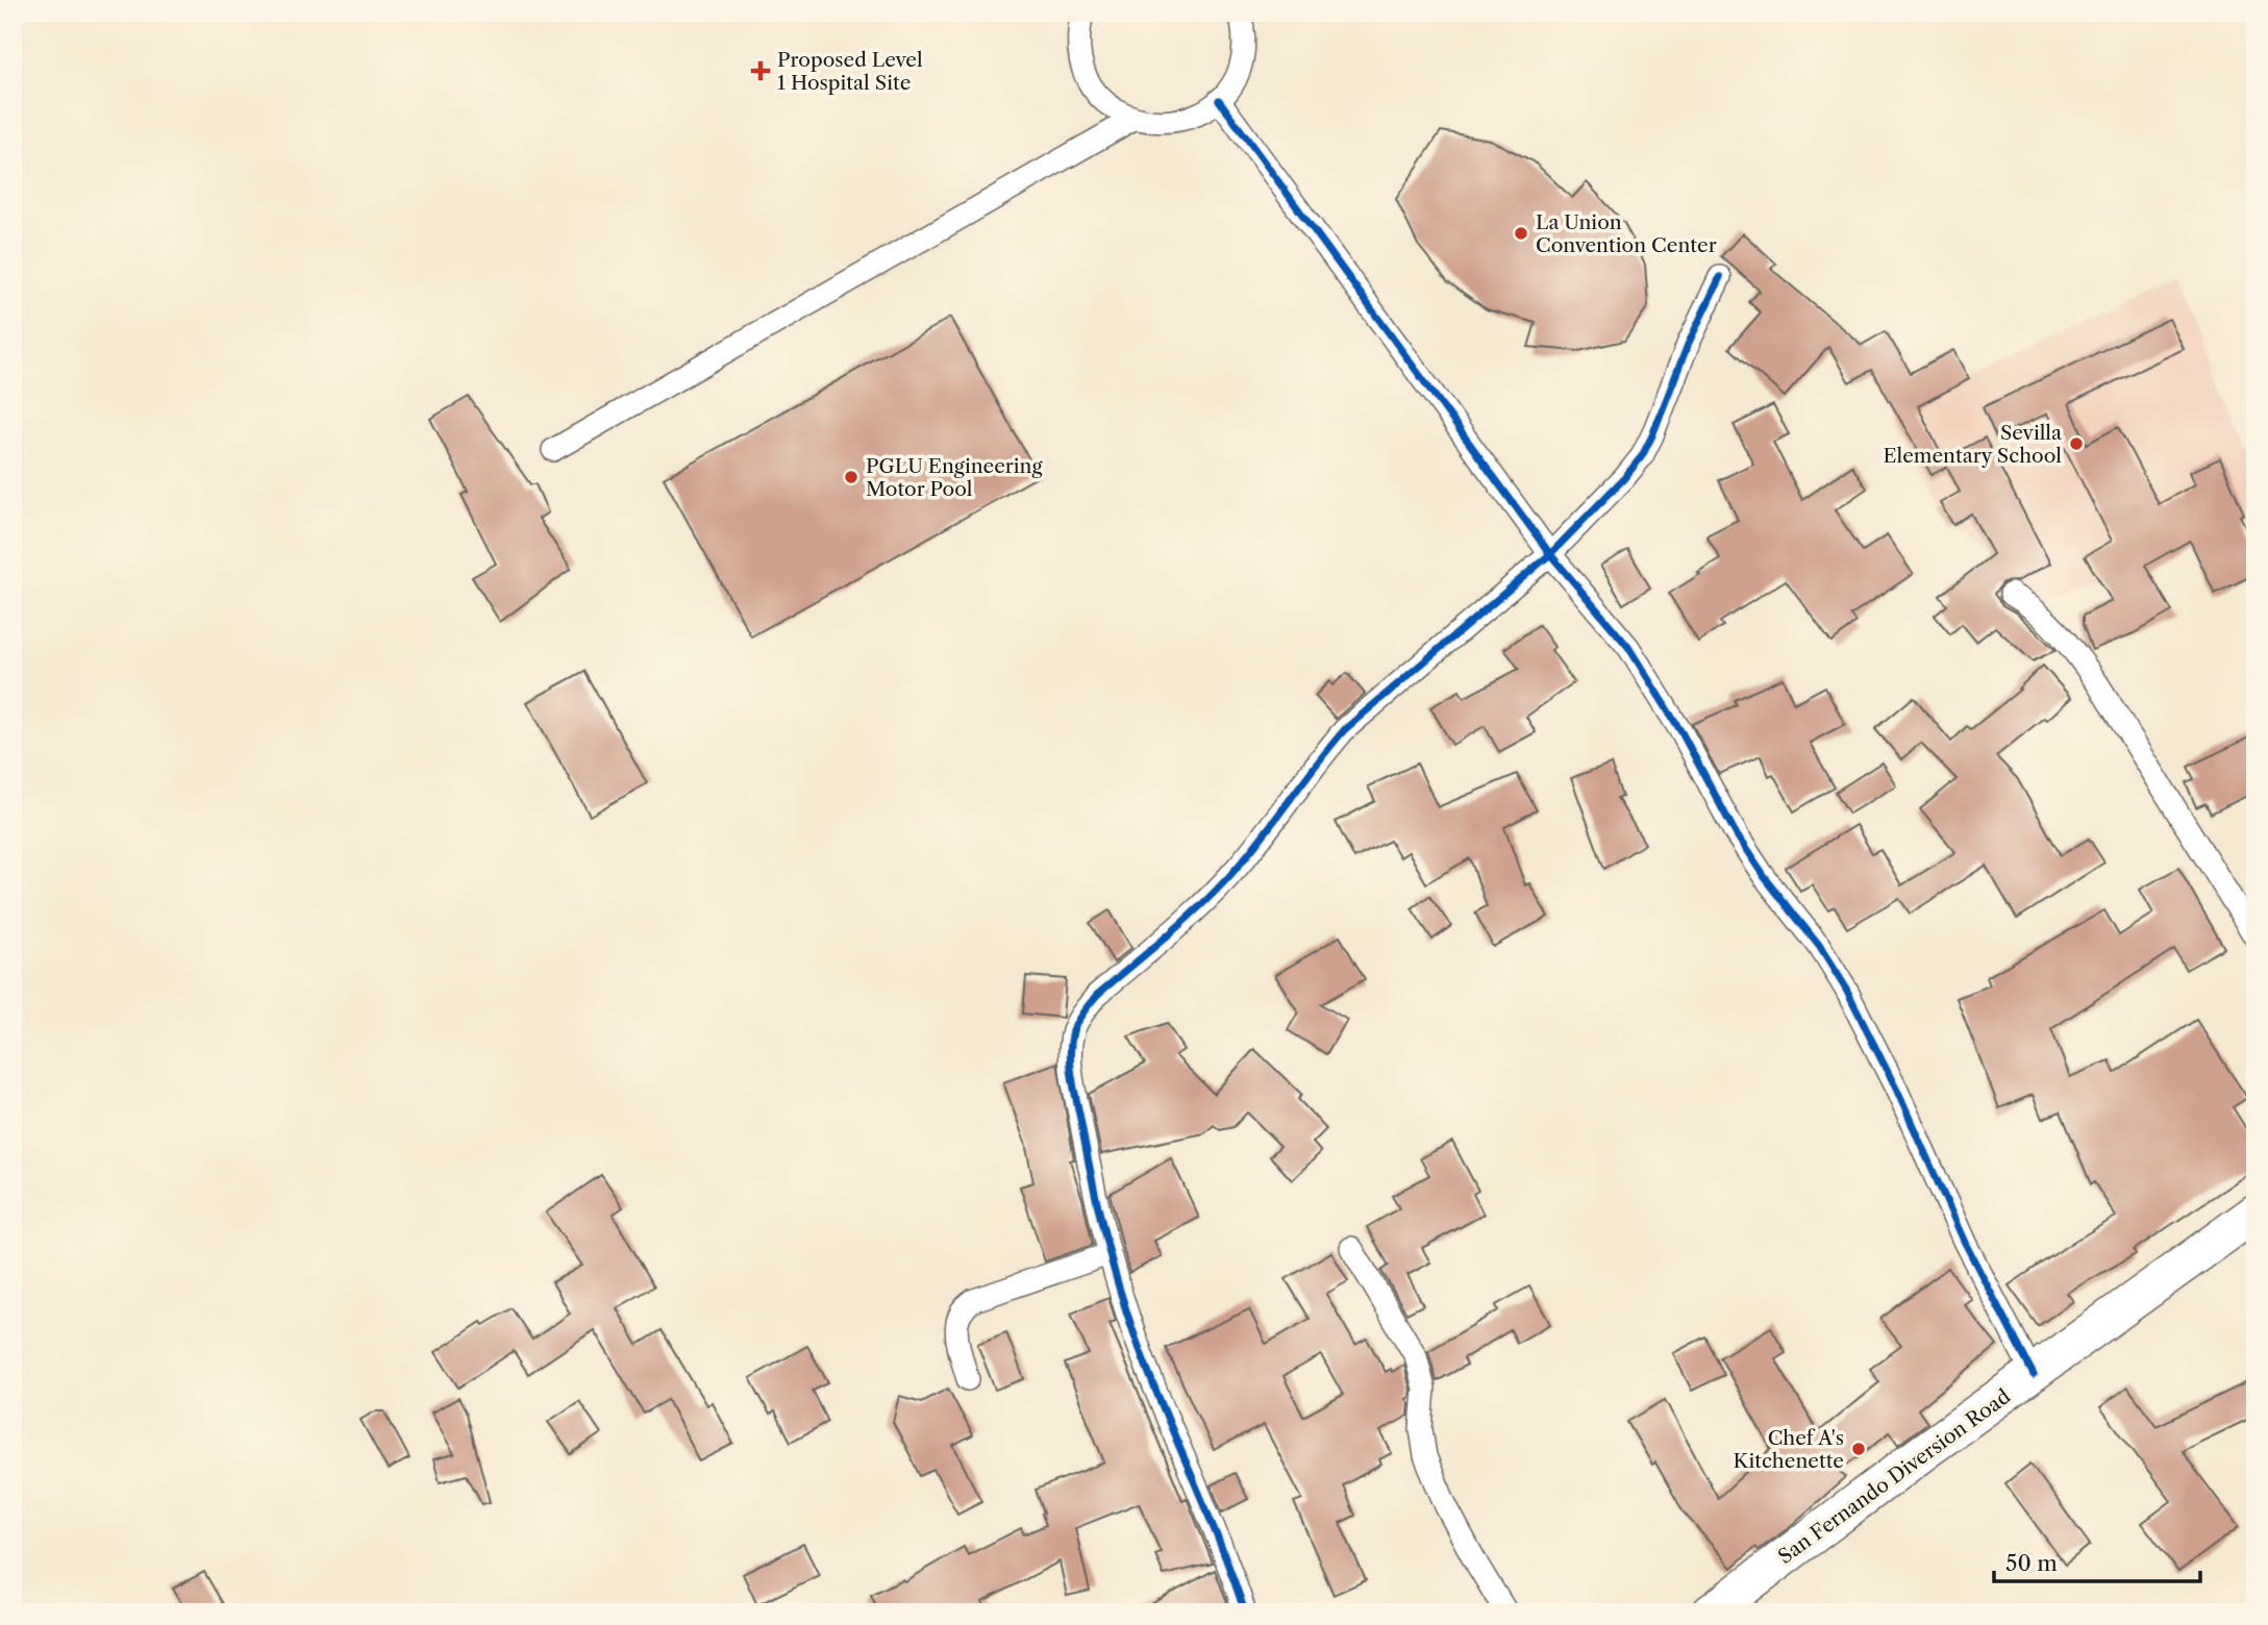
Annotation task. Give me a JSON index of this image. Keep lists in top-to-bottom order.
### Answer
{
  "streets": {
    "highway": ["San Fernando Diversion Road"]
  },
  "places": {
    "health": ["Proposed Level 1 Hospital Site"],
    "other": [
      "La Union Convention Center",
      "Sevilla Elementary School",
      "PGLU Engineering Motor Pool",
      "Chef A's Kitchenette"
    ]
  },
  "scale_bar": "50 m"
}
